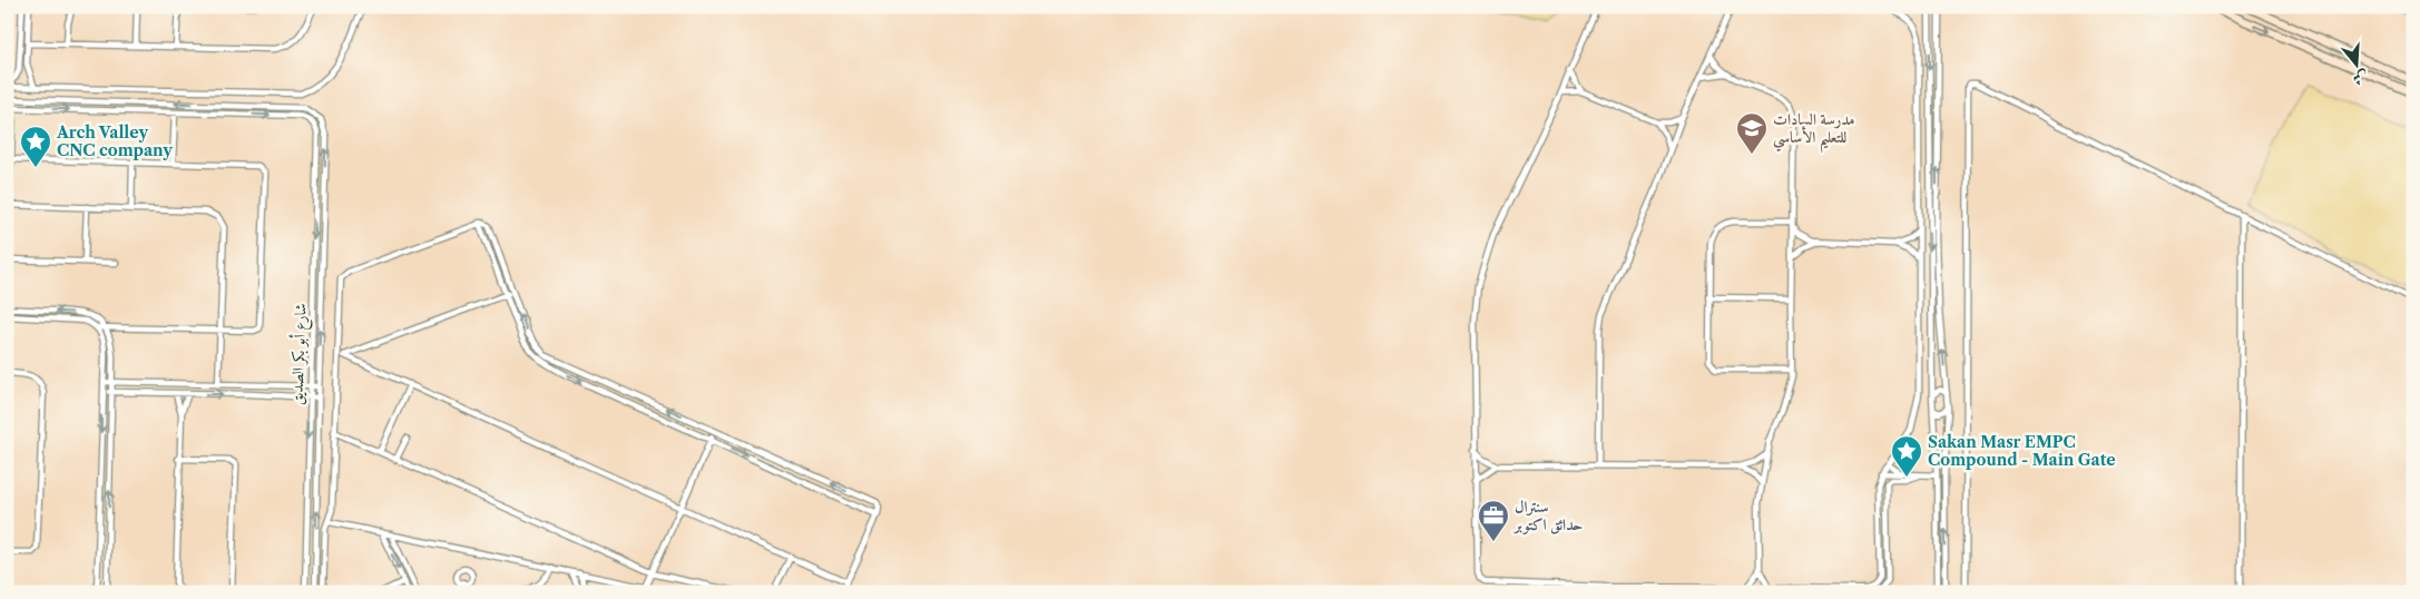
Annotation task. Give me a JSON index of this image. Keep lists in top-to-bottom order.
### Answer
{
  "streets": {
    "street": ["شارع أبو بكر الصديق"]
  },
  "places": {
    "school or university": ["مدرسة السادات للتعليم الأساسي"],
    "place": ["Arch Valley CNC company", "Sakan Masr EMPC Compound - Main Gate"],
    "office": ["سنترال حدائق اكتوبر"]
  },
  "north": "bottom"
}
